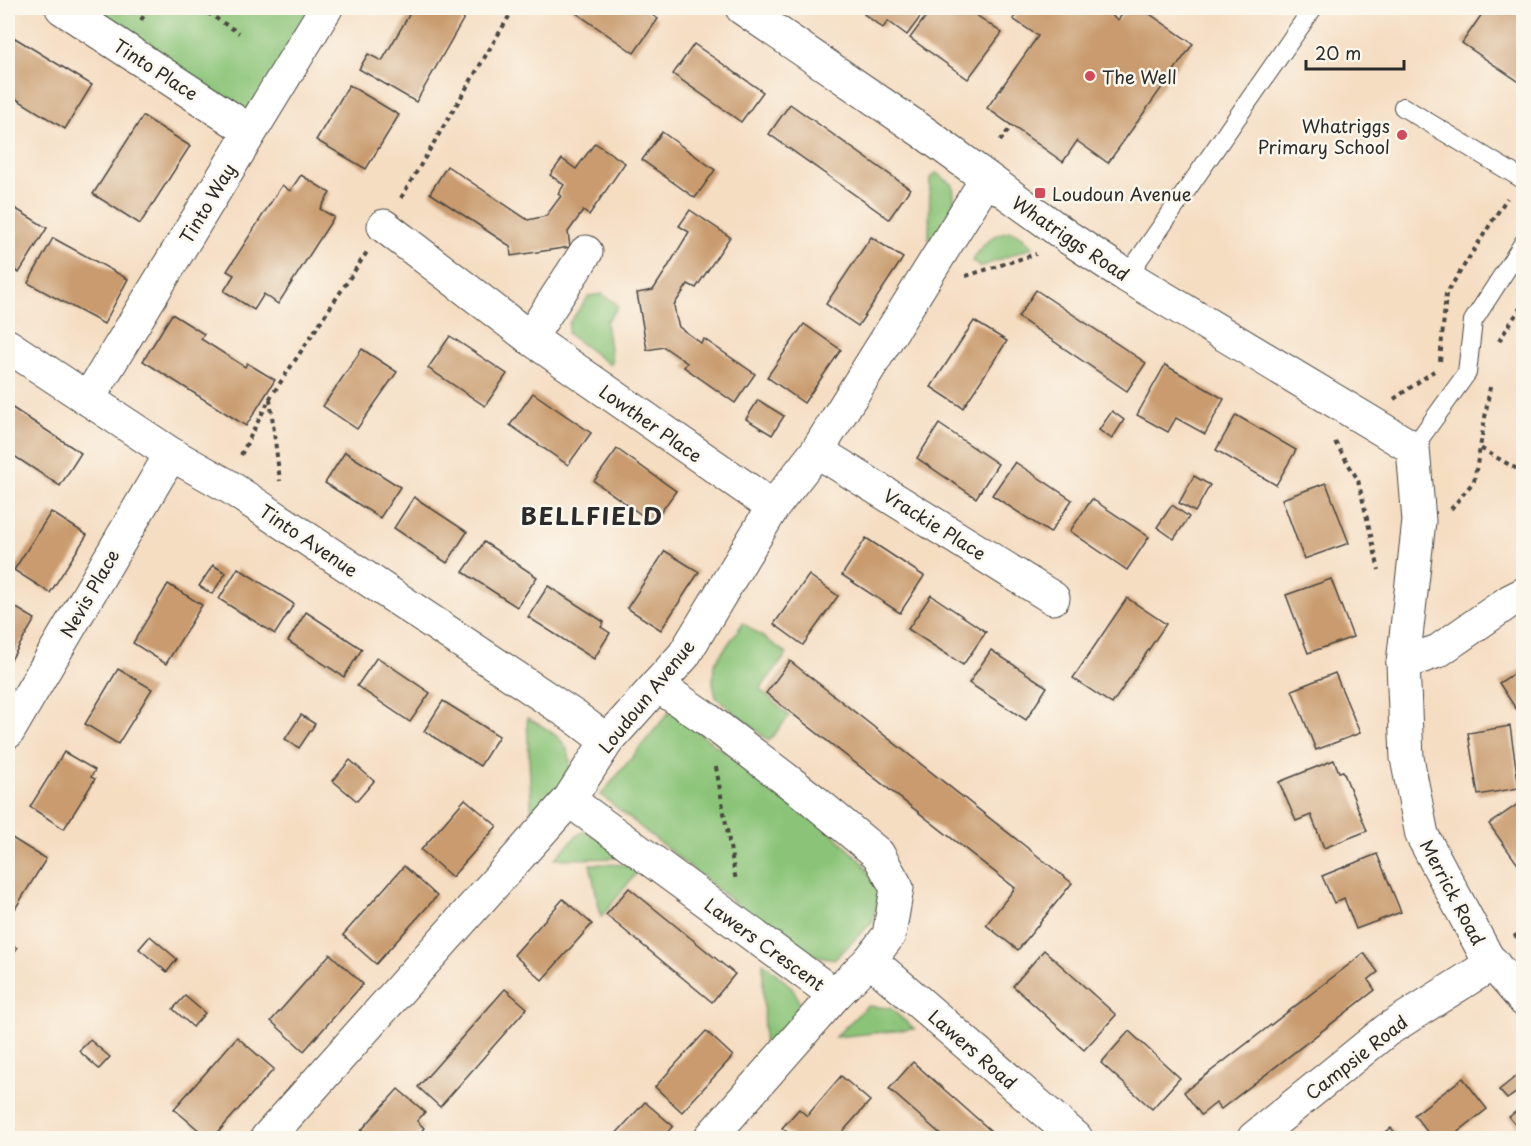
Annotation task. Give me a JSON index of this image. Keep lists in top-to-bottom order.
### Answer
{
  "streets": {
    "street": [
      "Tinto Place",
      "Tinto Way",
      "Whatriggs Road",
      "Lowther Place",
      "Vrackie Place",
      "Tinto Avenue",
      "Nevis Place",
      "Loudoun Avenue",
      "Merrick Road",
      "Lawers Crescent",
      "Lawers Road",
      "Campsie Road"
    ]
  },
  "crossings": [
    ["Tinto Place", "Tinto Way"],
    ["Tinto Way", "Tinto Avenue"],
    ["Whatriggs Road", "Loudoun Avenue"],
    ["Whatriggs Road", "Merrick Road"],
    ["Lowther Place", "Loudoun Avenue"],
    ["Vrackie Place", "Loudoun Avenue"],
    ["Tinto Avenue", "Nevis Place"],
    ["Tinto Avenue", "Loudoun Avenue"],
    ["Loudoun Avenue", "Lawers Crescent"],
    ["Merrick Road", "Campsie Road"],
    ["Lawers Crescent", "Lawers Road"]
  ],
  "districts": ["BELLFIELD"],
  "places": {
    "other": ["The Well", "Whatriggs Primary School"],
    "transit": ["Loudoun Avenue"]
  },
  "scale_bar": "20 m"
}
